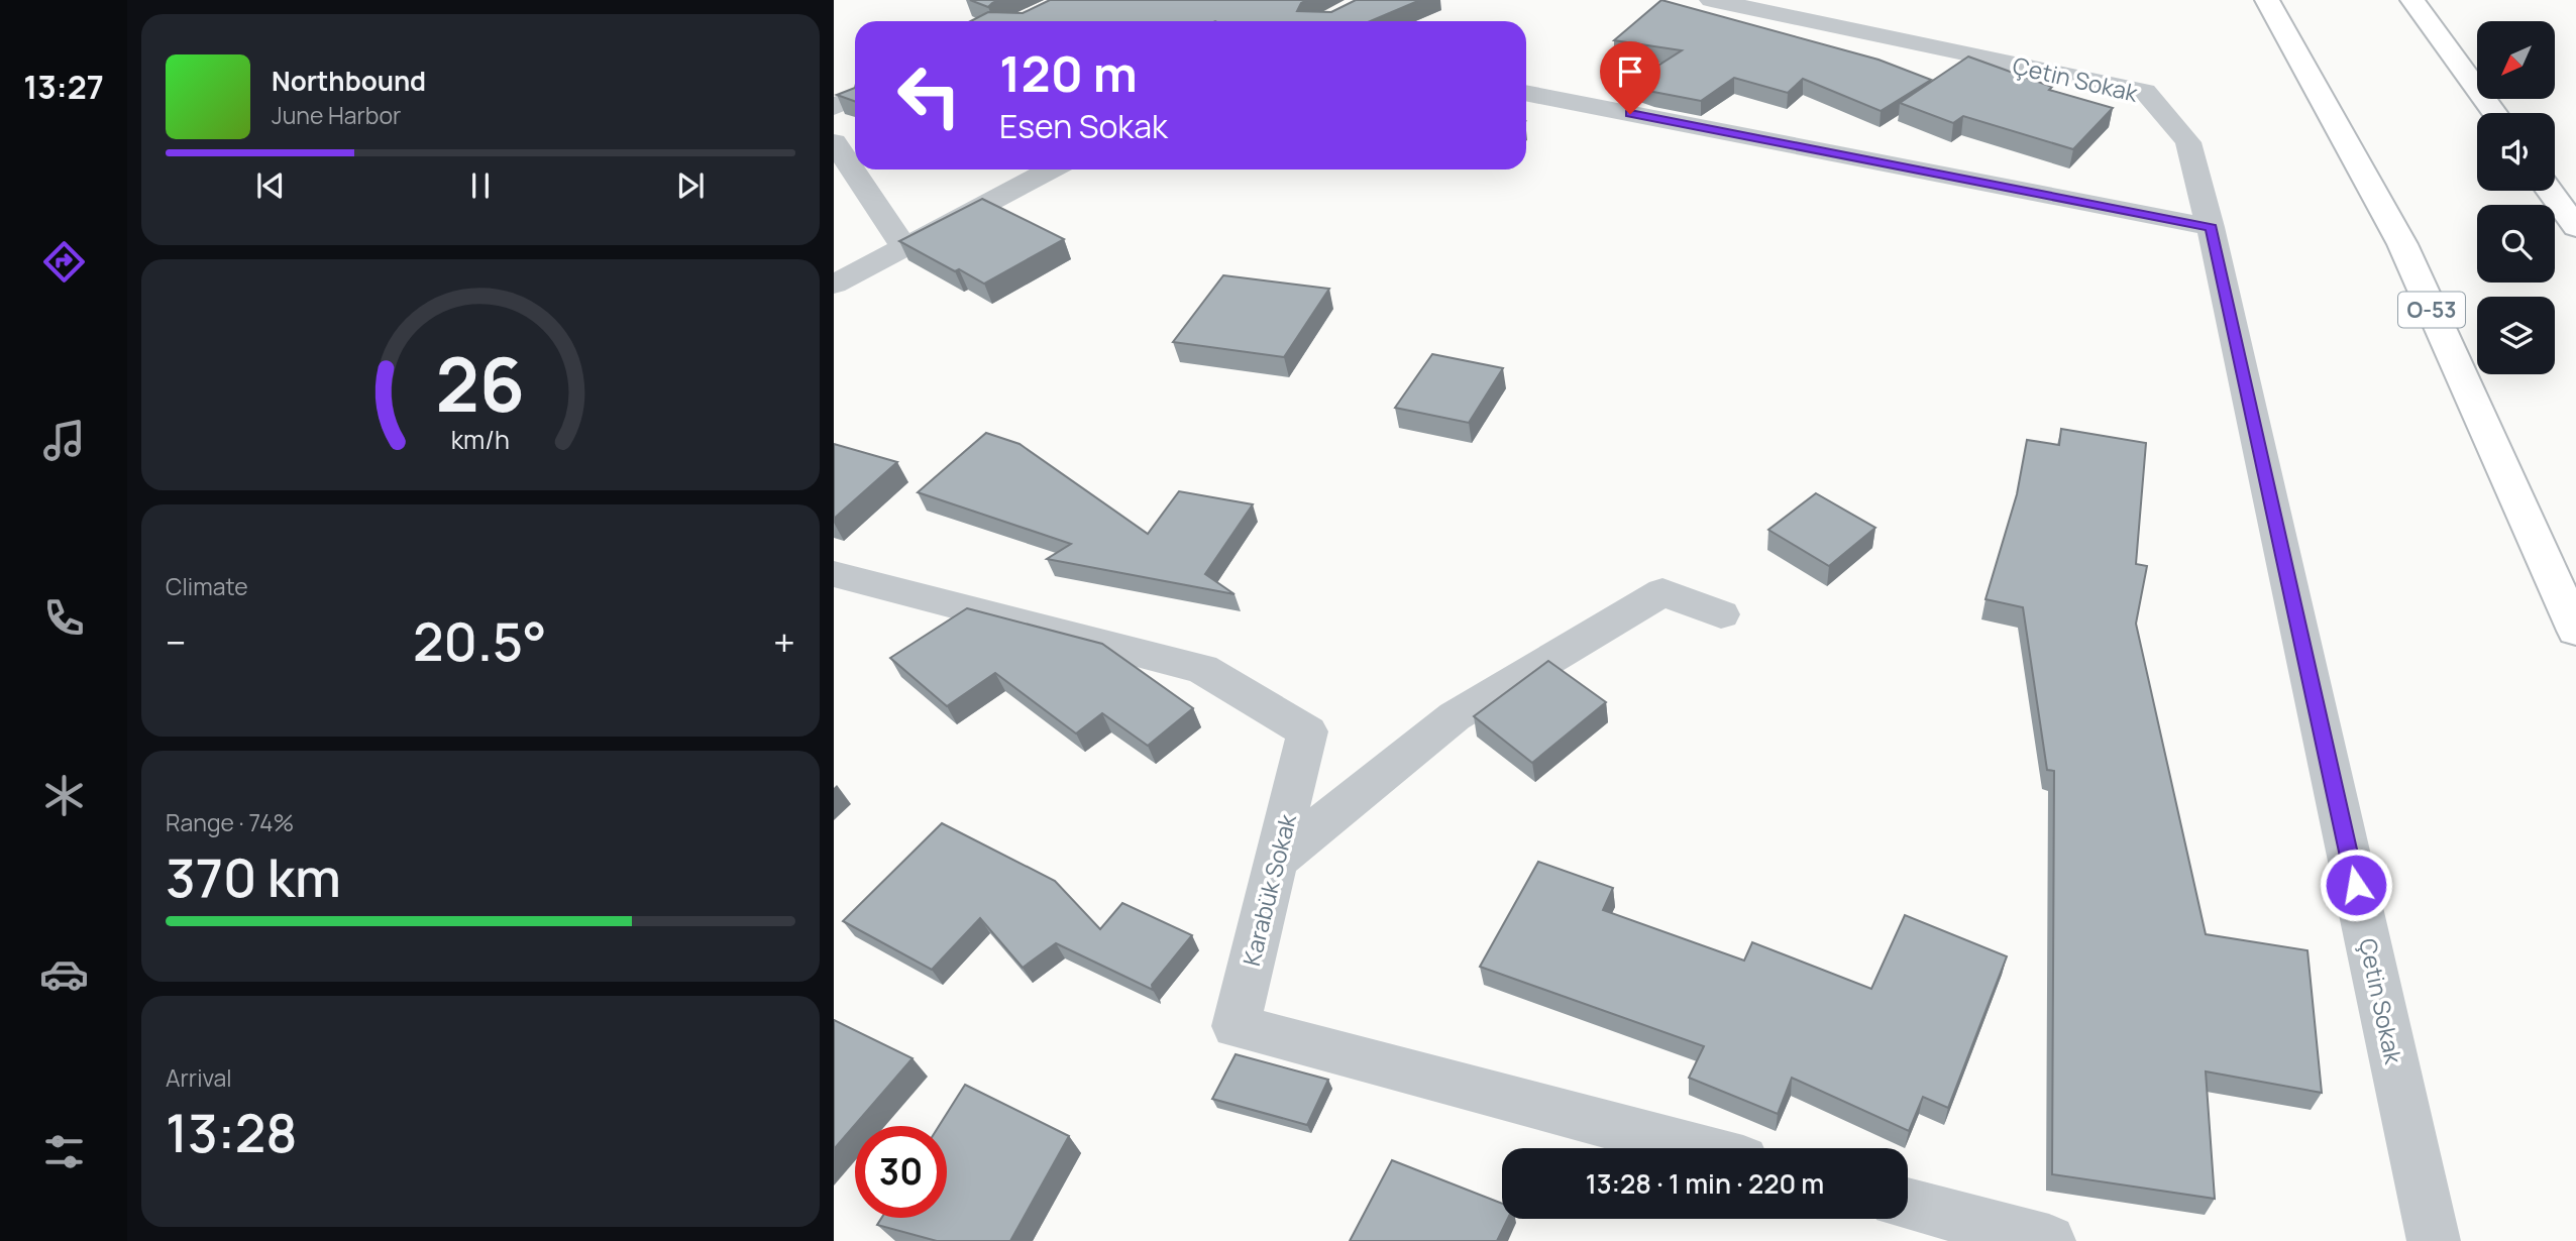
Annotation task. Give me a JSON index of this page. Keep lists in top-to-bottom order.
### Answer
{
  "streets": {
    "highway": ["O-53"],
    "street": ["Çetin Sokak", "Karabük Sokak"]
  },
  "north": "bottom left",
  "page": {
    "tabs": "13:27",
    "turn": ["120 m", "Esen Sokak"],
    "song": ["Northbound", "June Harbor"],
    "tile": [
      "Climate",
      ["Range · 74%", "370 km"],
      ["Arrival", "13:28"]
    ],
    "heat": ["−", "20.5°", "+"],
    "limit": "30",
    "trip": "13:28 · 1 min · 220 m",
    "gauge": ["26", "km/h"]
  }
}
